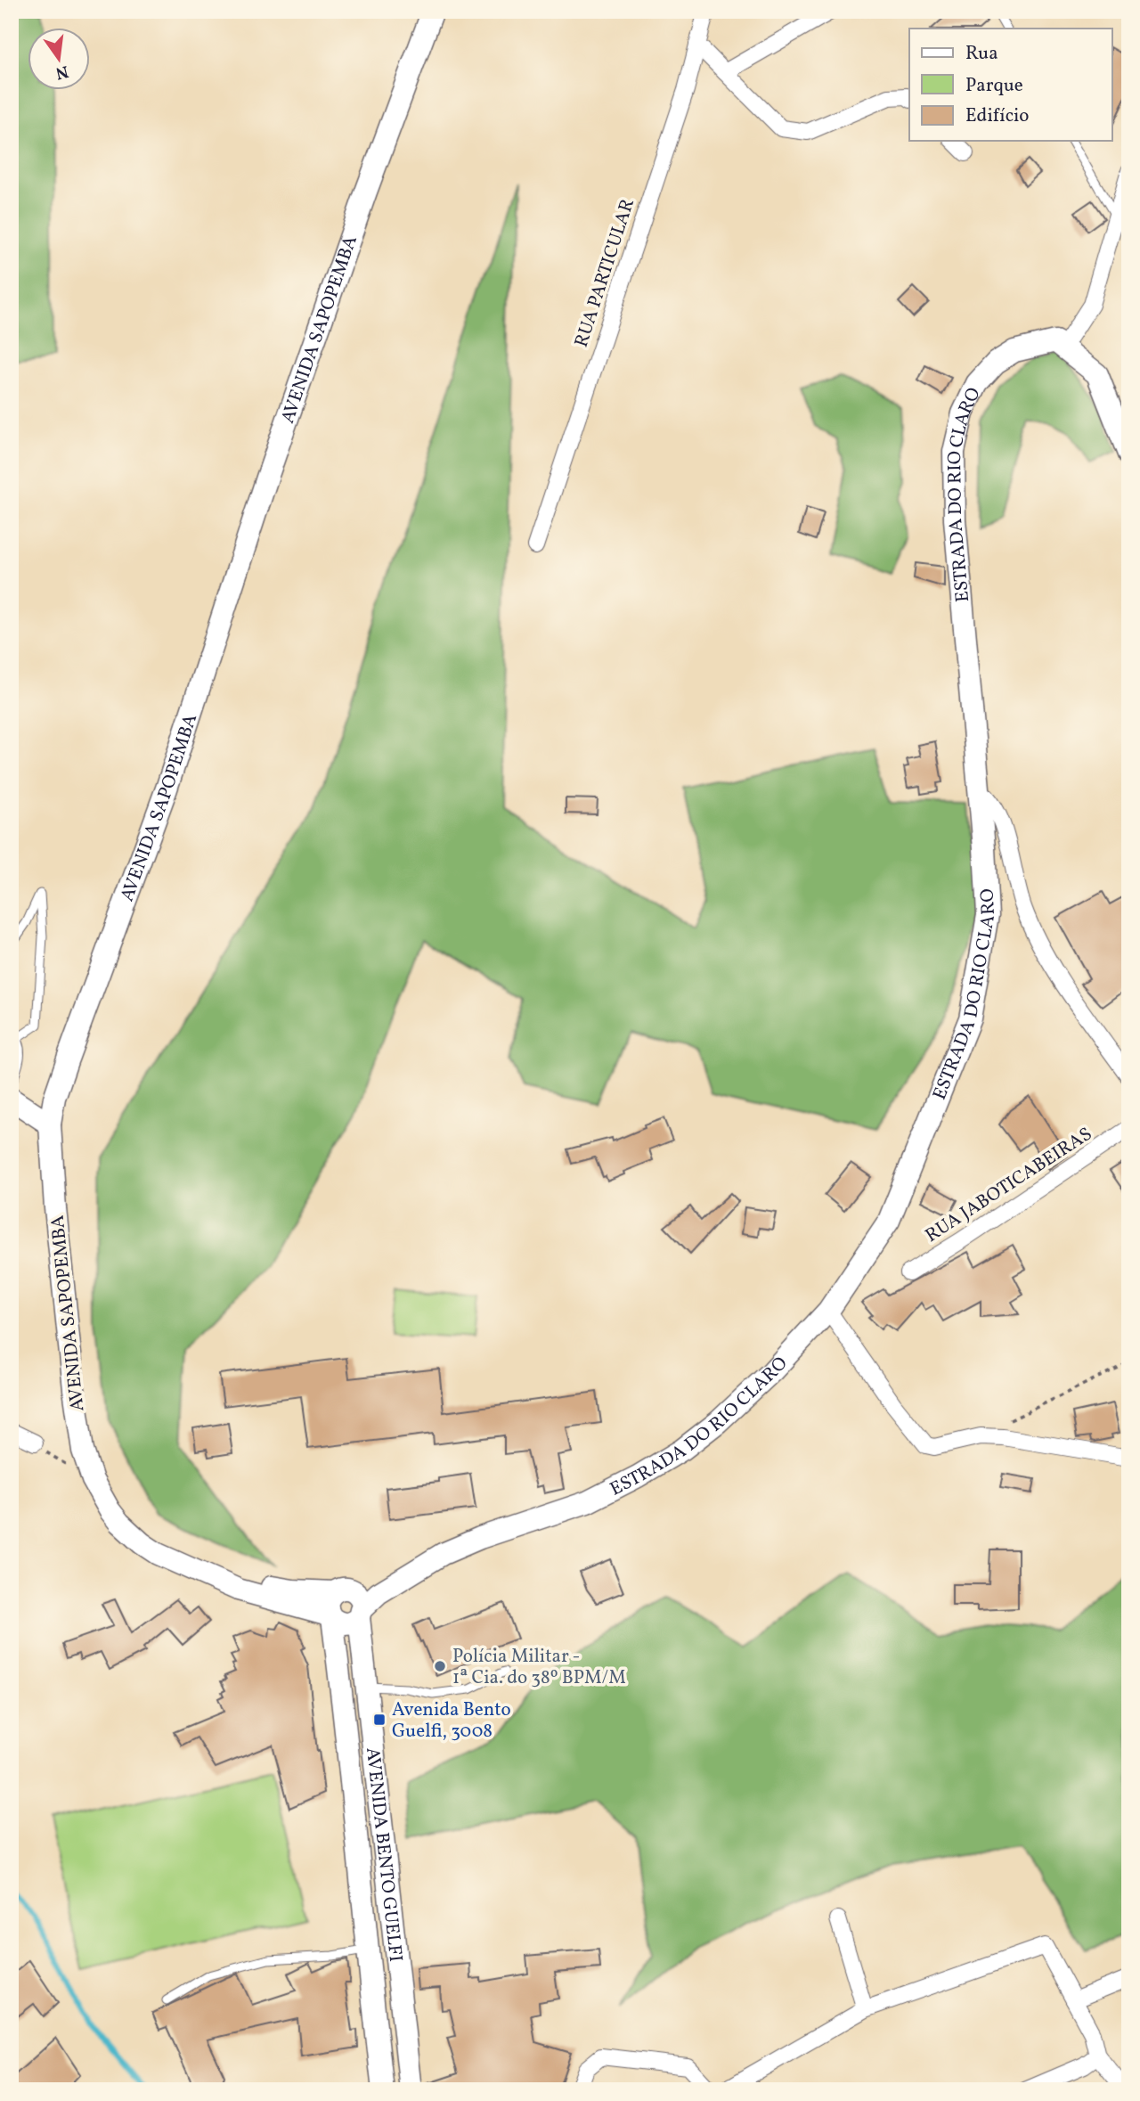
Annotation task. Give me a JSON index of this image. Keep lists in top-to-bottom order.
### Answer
{
  "streets": {
    "main road": ["AVENIDA SAPOPEMBA", "ESTRADA DO RIO CLARO", "AVENIDA BENTO GUELFI"],
    "street": ["RUA PARTICULAR", "RUA JABOTICABEIRAS"]
  },
  "crossings": [
    ["AVENIDA SAPOPEMBA", "ESTRADA DO RIO CLARO"],
    ["AVENIDA SAPOPEMBA", "AVENIDA BENTO GUELFI"],
    ["ESTRADA DO RIO CLARO", "AVENIDA BENTO GUELFI"]
  ],
  "places": {
    "other": ["Polícia Militar - 1ª Cia. do 38º BPM/M"],
    "transit": ["Avenida Bento Guelfi, 3008"]
  },
  "legend": ["Rua", "Parque", "Edifício"],
  "north": "bottom"
}
